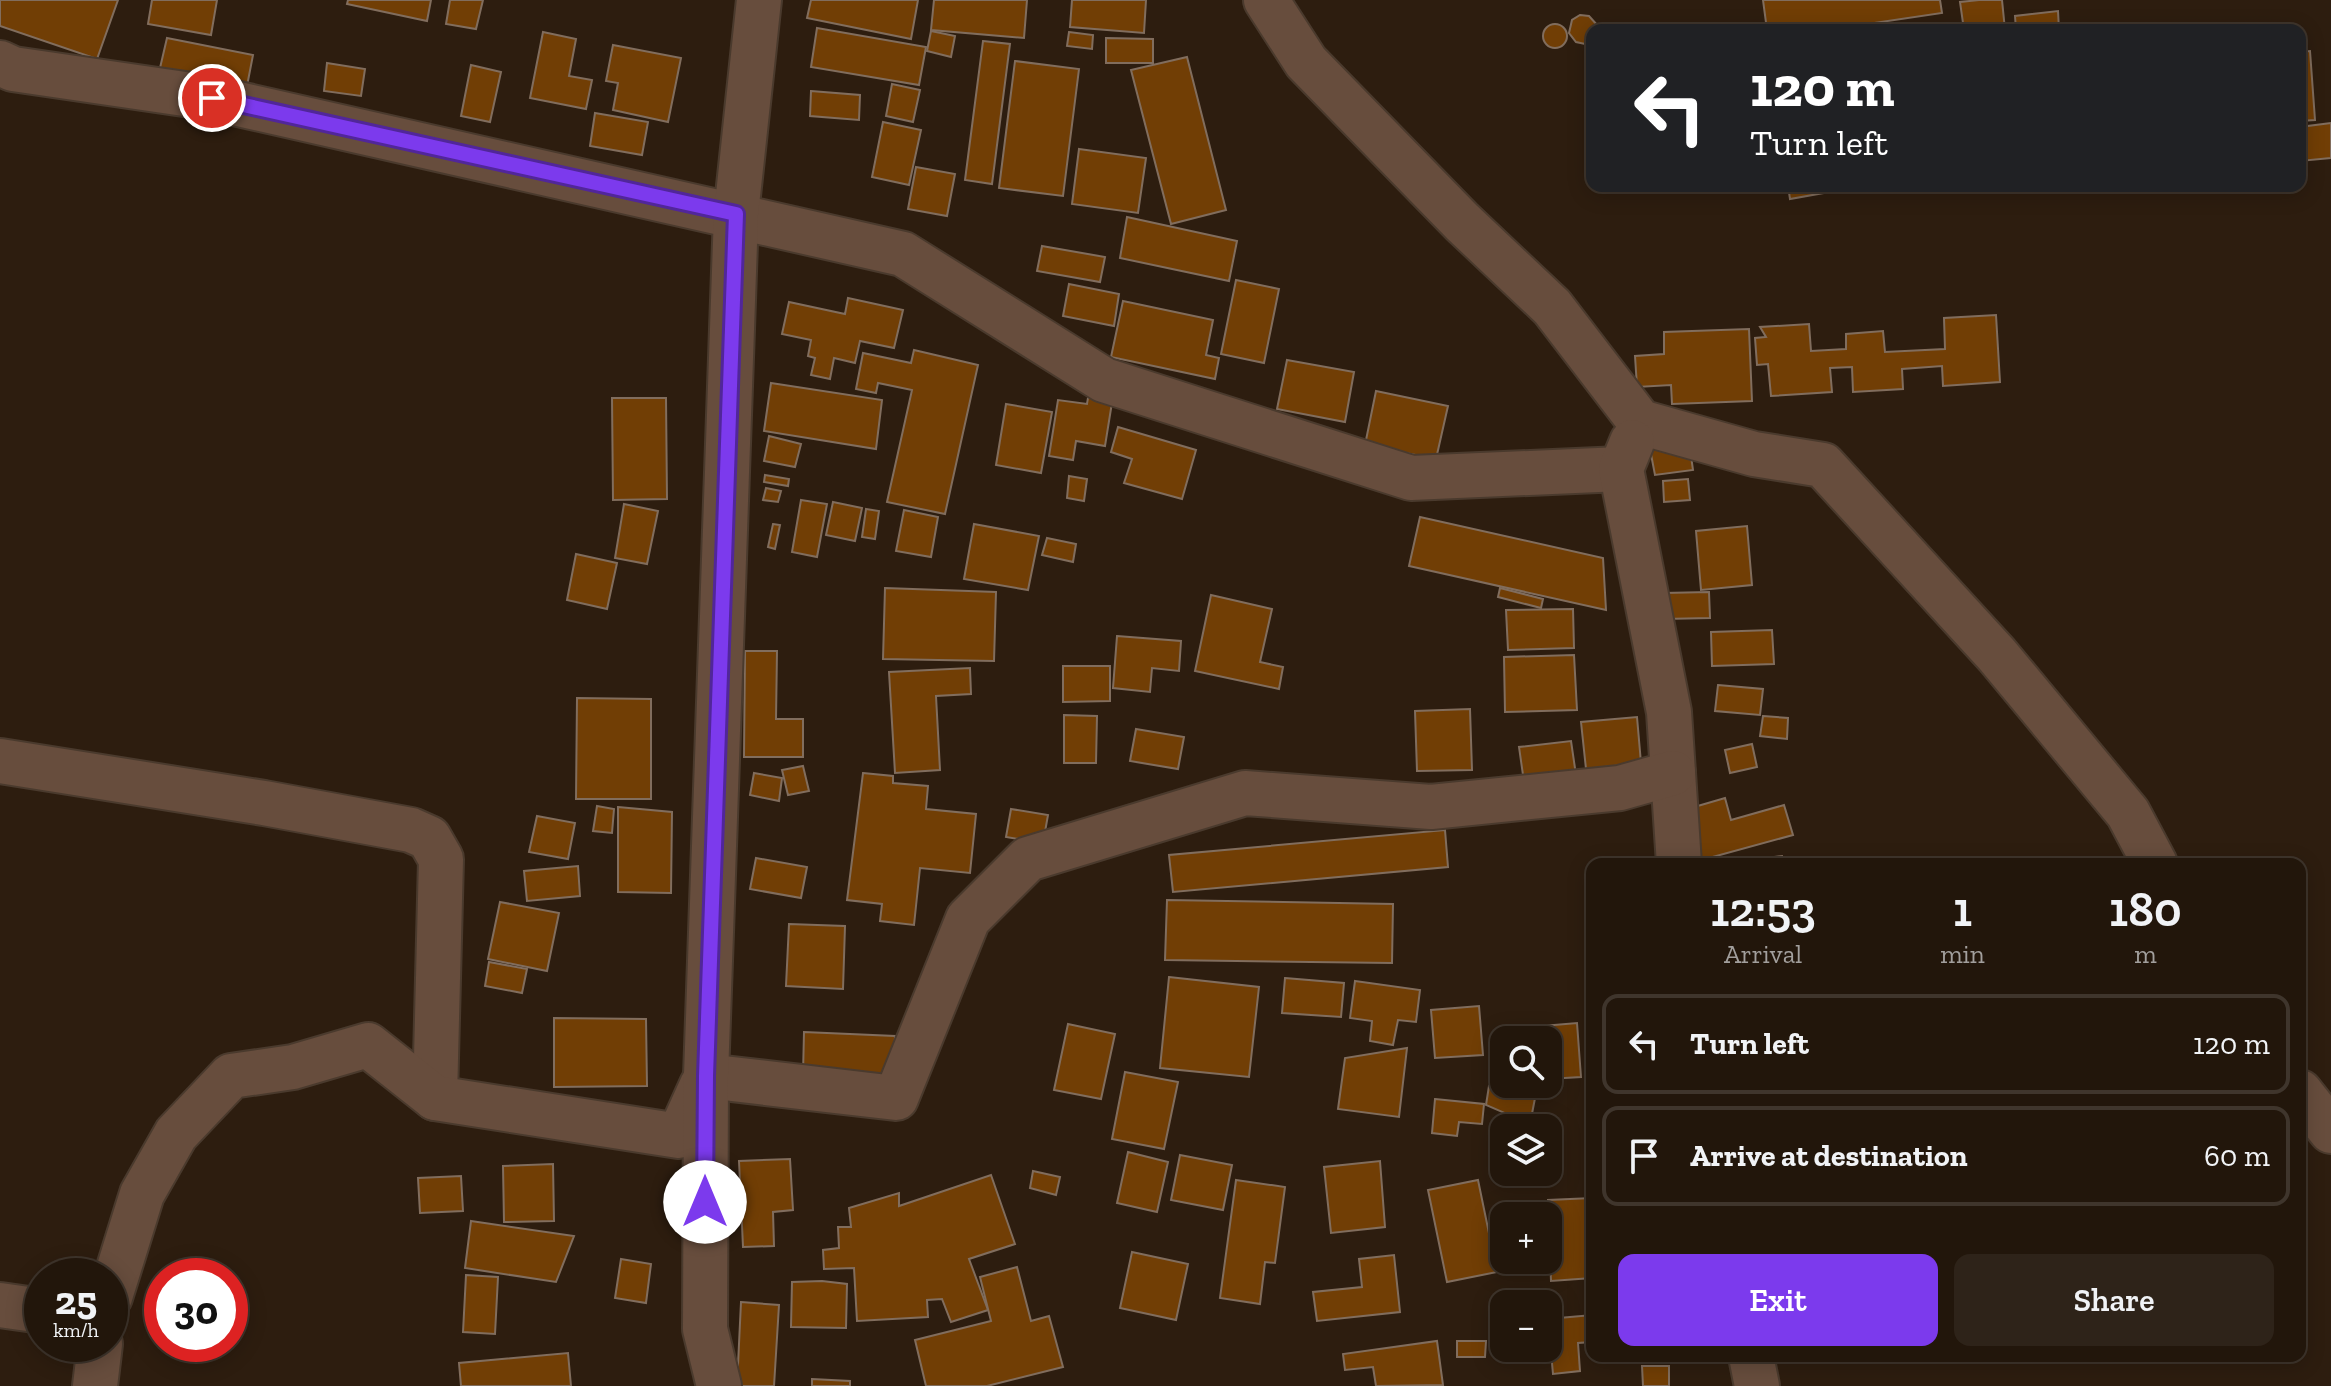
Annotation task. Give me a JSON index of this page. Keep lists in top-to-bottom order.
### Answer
{
  "page": {
    "turn": ["120 m", "Turn left"],
    "eta": [
      "12:53",
      "Arrival",
      "1",
      "min",
      "180",
      "m"
    ],
    "list": [
      {
        "name": "Turn left",
        "value": "120 m"
      },
      {
        "name": "Arrive at destination",
        "value": "60 m"
      }
    ],
    "map_buttons": ["+", "−"],
    "buttons": ["Exit", "Share"],
    "speed": "25 km/h",
    "limit": "30"
  }
}
